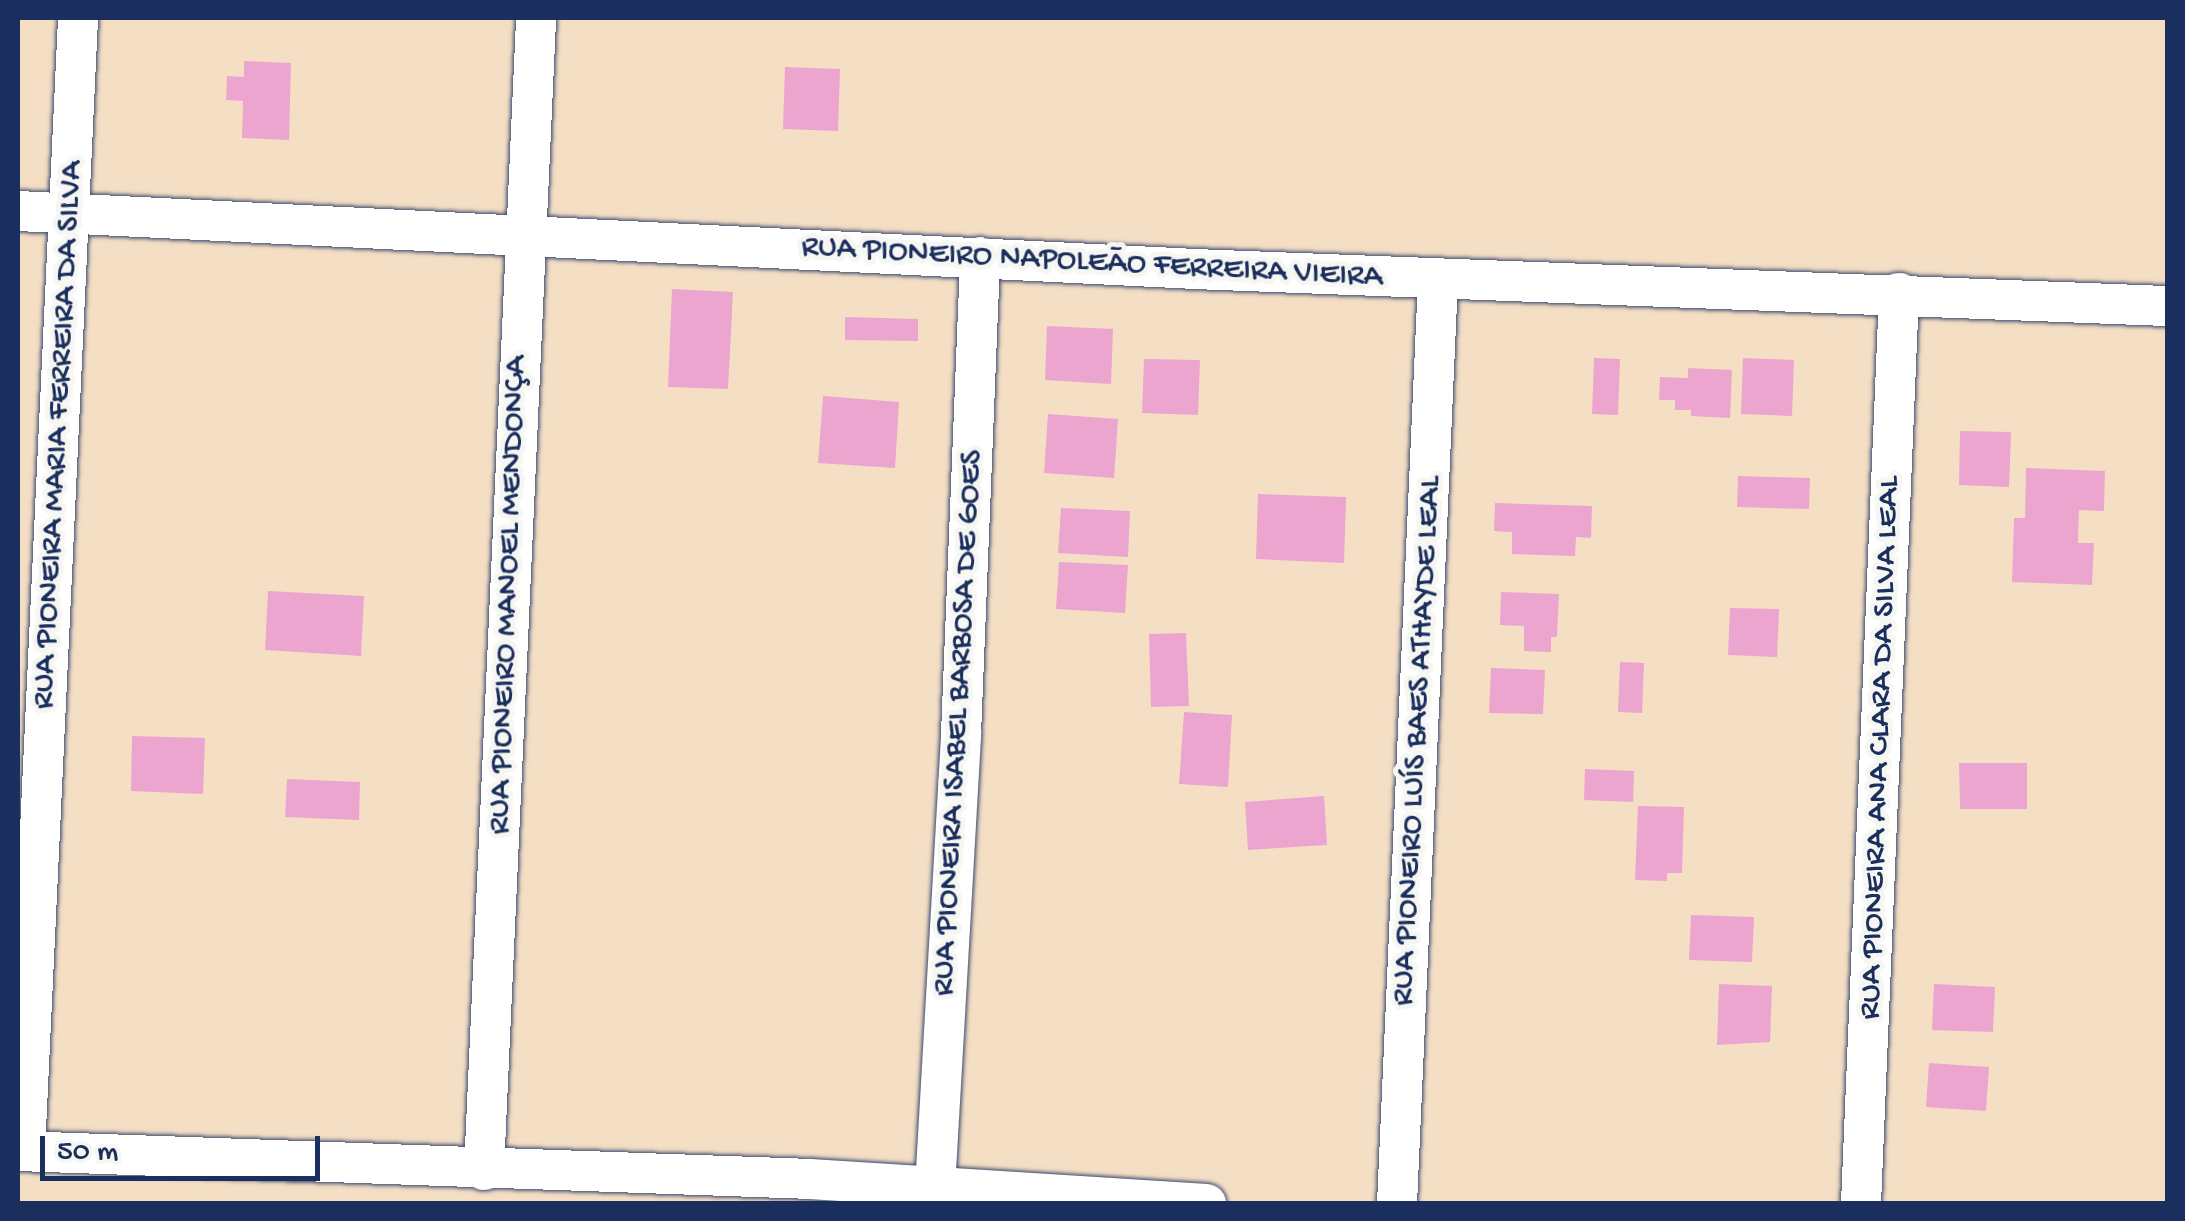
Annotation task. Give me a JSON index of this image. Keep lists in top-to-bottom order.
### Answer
{
  "streets": {
    "street": [
      "RUA PIONEIRO NAPOLEÃO FERREIRA VIEIRA",
      "RUA PIONEIRA MARIA FERREIRA DA SILVA",
      "RUA PIONEIRO MANOEL MENDONÇA",
      "RUA PIONEIRA ISABEL BARBOSA DE GOES",
      "RUA PIONEIRO LUÍS BAES ATHAYDE LEAL",
      "RUA PIONEIRA ANA CLARA DA SILVA LEAL"
    ]
  },
  "crossings": [
    ["RUA PIONEIRO NAPOLEÃO FERREIRA VIEIRA", "RUA PIONEIRA MARIA FERREIRA DA SILVA"],
    ["RUA PIONEIRO NAPOLEÃO FERREIRA VIEIRA", "RUA PIONEIRO MANOEL MENDONÇA"],
    ["RUA PIONEIRO NAPOLEÃO FERREIRA VIEIRA", "RUA PIONEIRA ISABEL BARBOSA DE GOES"],
    ["RUA PIONEIRO NAPOLEÃO FERREIRA VIEIRA", "RUA PIONEIRO LUÍS BAES ATHAYDE LEAL"],
    ["RUA PIONEIRO NAPOLEÃO FERREIRA VIEIRA", "RUA PIONEIRA ANA CLARA DA SILVA LEAL"]
  ],
  "scale_bar": "50 m"
}
